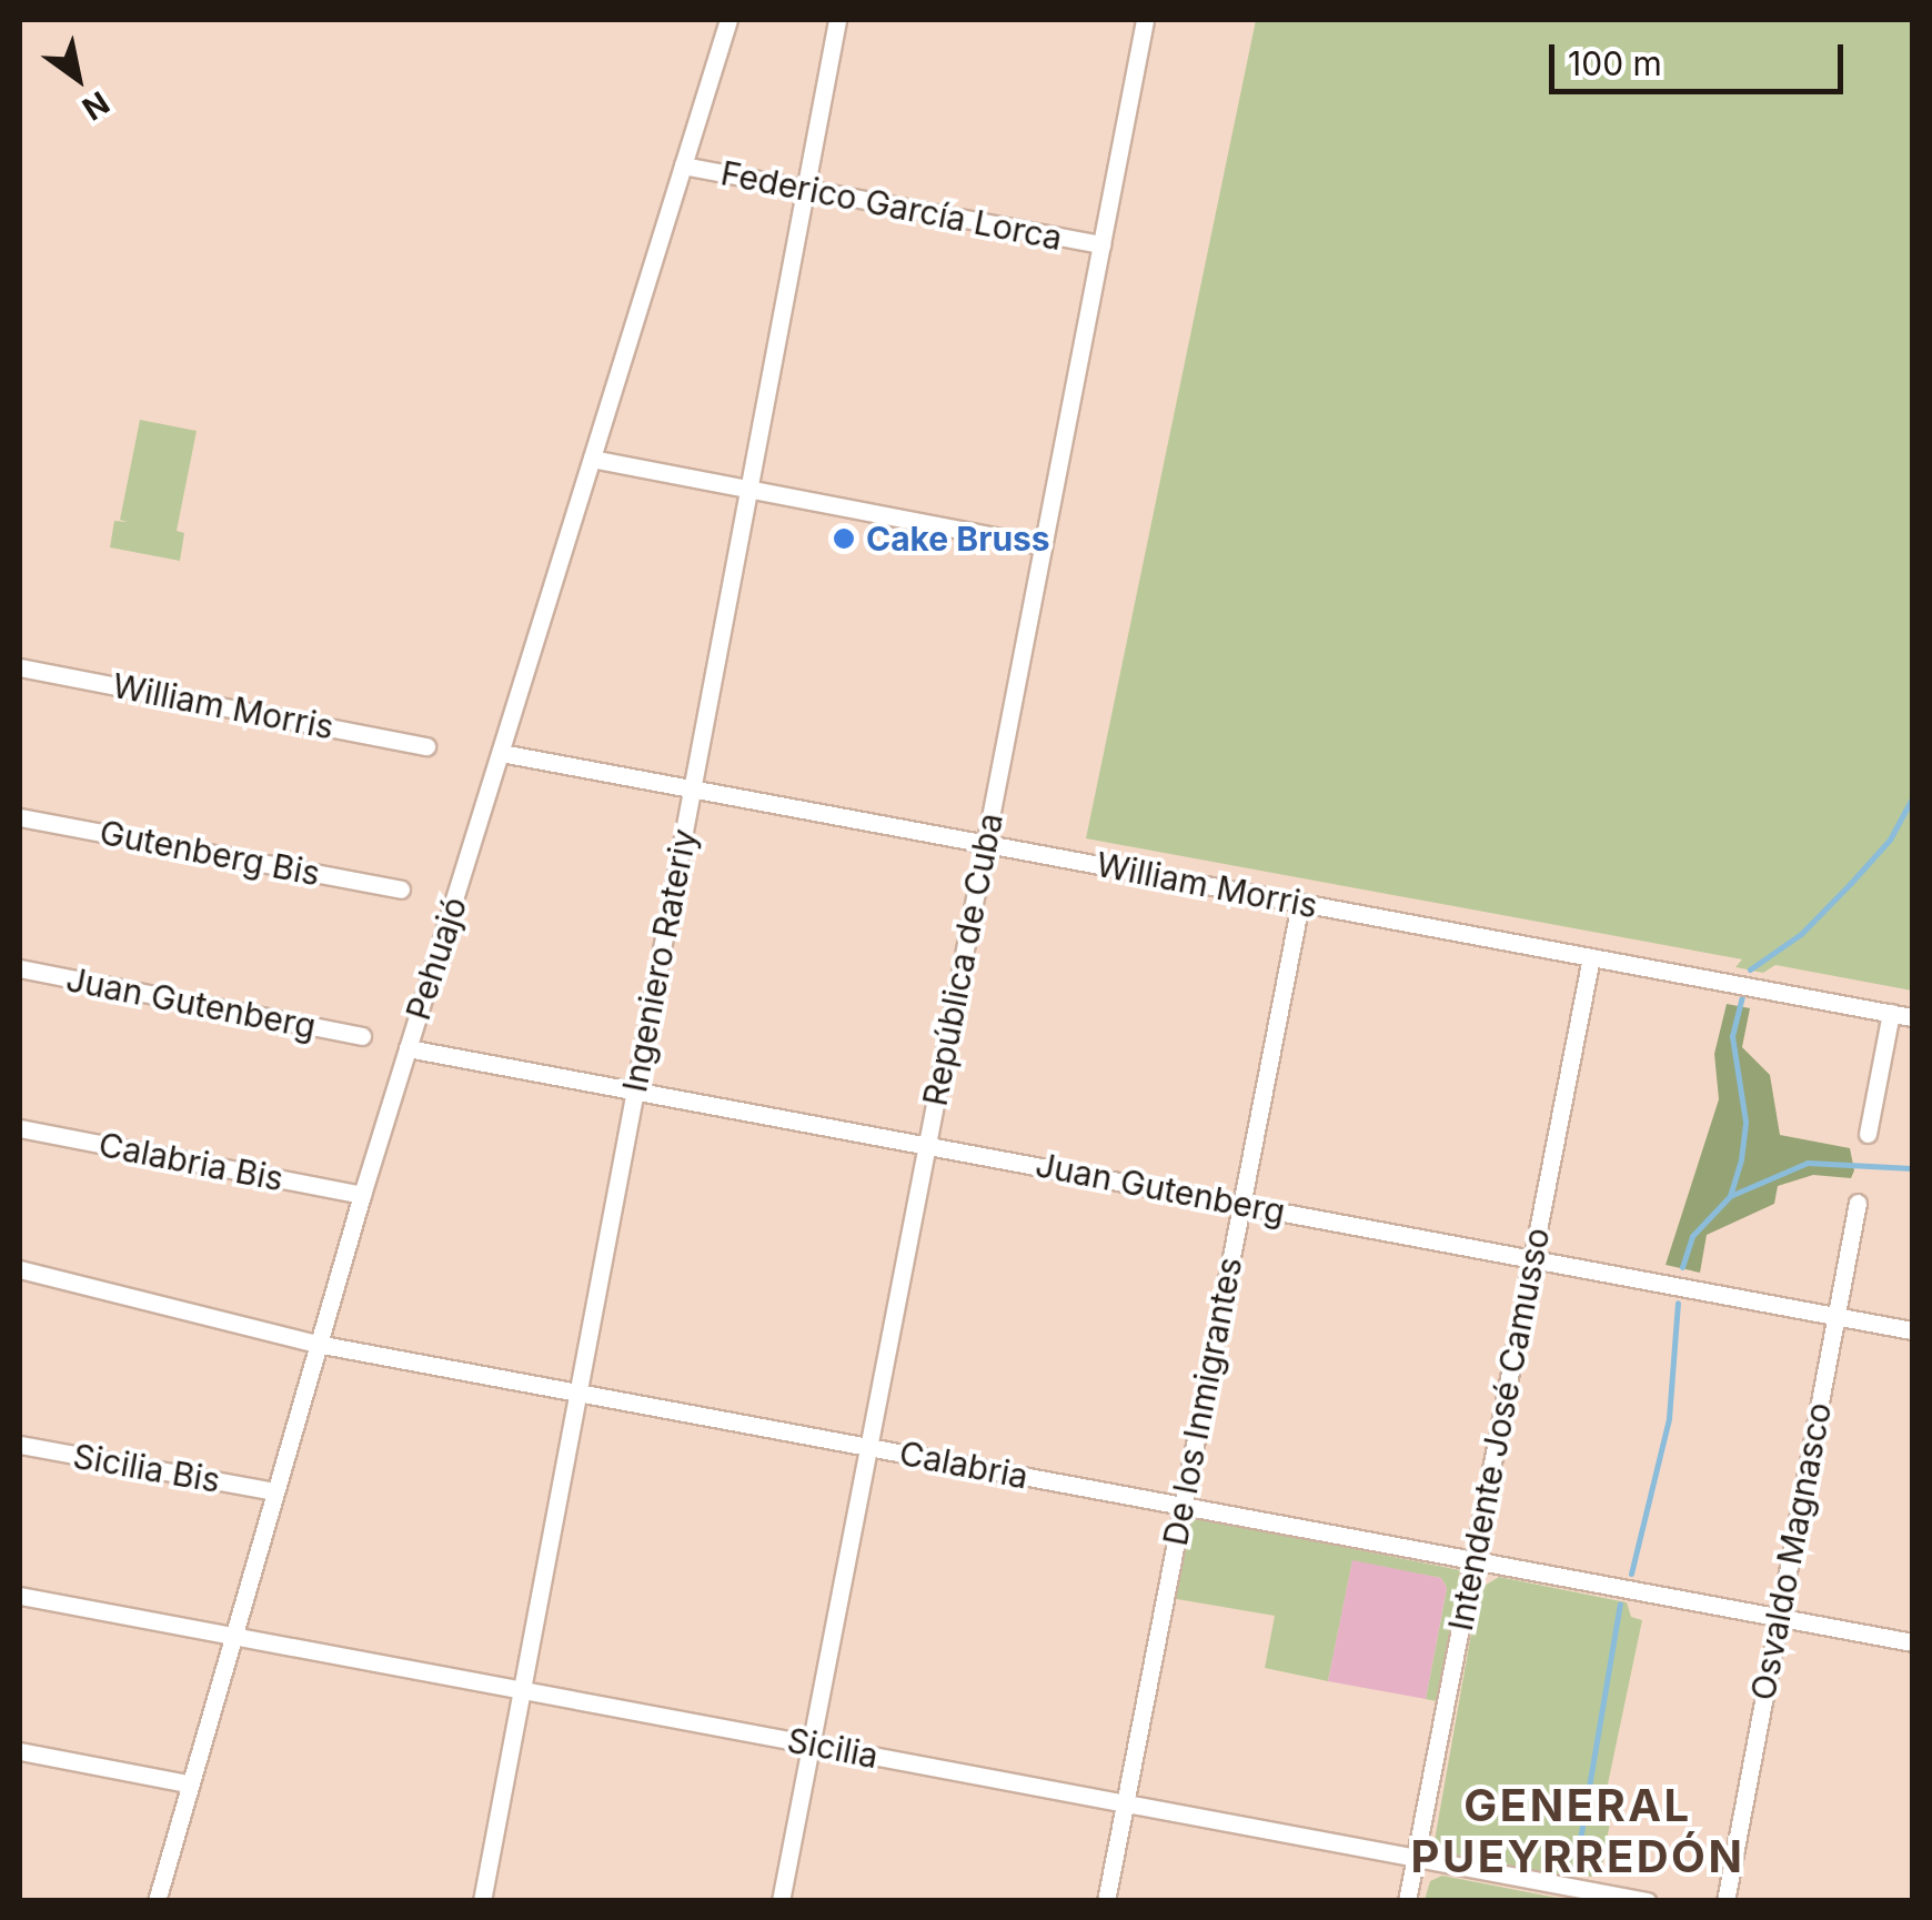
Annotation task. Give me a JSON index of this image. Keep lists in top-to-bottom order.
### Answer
{
  "streets": {
    "street": [
      "Federico García Lorca",
      "William Morris",
      "Gutenberg Bis",
      "Pehuajó",
      "República de Cuba",
      "Ingeniero Rateriy",
      "Juan Gutenberg",
      "Calabria Bis",
      "De los Inmigrantes",
      "Intendente José Camusso",
      "Calabria",
      "Sicilia Bis",
      "Osvaldo Magnasco",
      "Sicilia"
    ]
  },
  "crossings": [
    ["Federico García Lorca", "Pehuajó"],
    ["Federico García Lorca", "República de Cuba"],
    ["Federico García Lorca", "Ingeniero Rateriy"],
    ["William Morris", "Pehuajó"],
    ["William Morris", "República de Cuba"],
    ["William Morris", "Ingeniero Rateriy"],
    ["William Morris", "De los Inmigrantes"],
    ["William Morris", "Intendente José Camusso"],
    ["Pehuajó", "Juan Gutenberg"],
    ["Pehuajó", "Calabria Bis"],
    ["Pehuajó", "Calabria"],
    ["Pehuajó", "Sicilia Bis"],
    ["Pehuajó", "Sicilia"],
    ["República de Cuba", "Juan Gutenberg"],
    ["República de Cuba", "Calabria"],
    ["República de Cuba", "Sicilia"],
    ["Ingeniero Rateriy", "Juan Gutenberg"],
    ["Ingeniero Rateriy", "Calabria"],
    ["Ingeniero Rateriy", "Sicilia"],
    ["Juan Gutenberg", "De los Inmigrantes"],
    ["Juan Gutenberg", "Intendente José Camusso"],
    ["Juan Gutenberg", "Osvaldo Magnasco"],
    ["De los Inmigrantes", "Calabria"],
    ["De los Inmigrantes", "Sicilia"],
    ["Intendente José Camusso", "Calabria"],
    ["Intendente José Camusso", "Sicilia"],
    ["Calabria", "Osvaldo Magnasco"]
  ],
  "districts": ["GENERAL PUEYRREDÓN"],
  "places": ["Cake Bruss"],
  "scale_bar": "100 m",
  "north": "bottom right"
}
